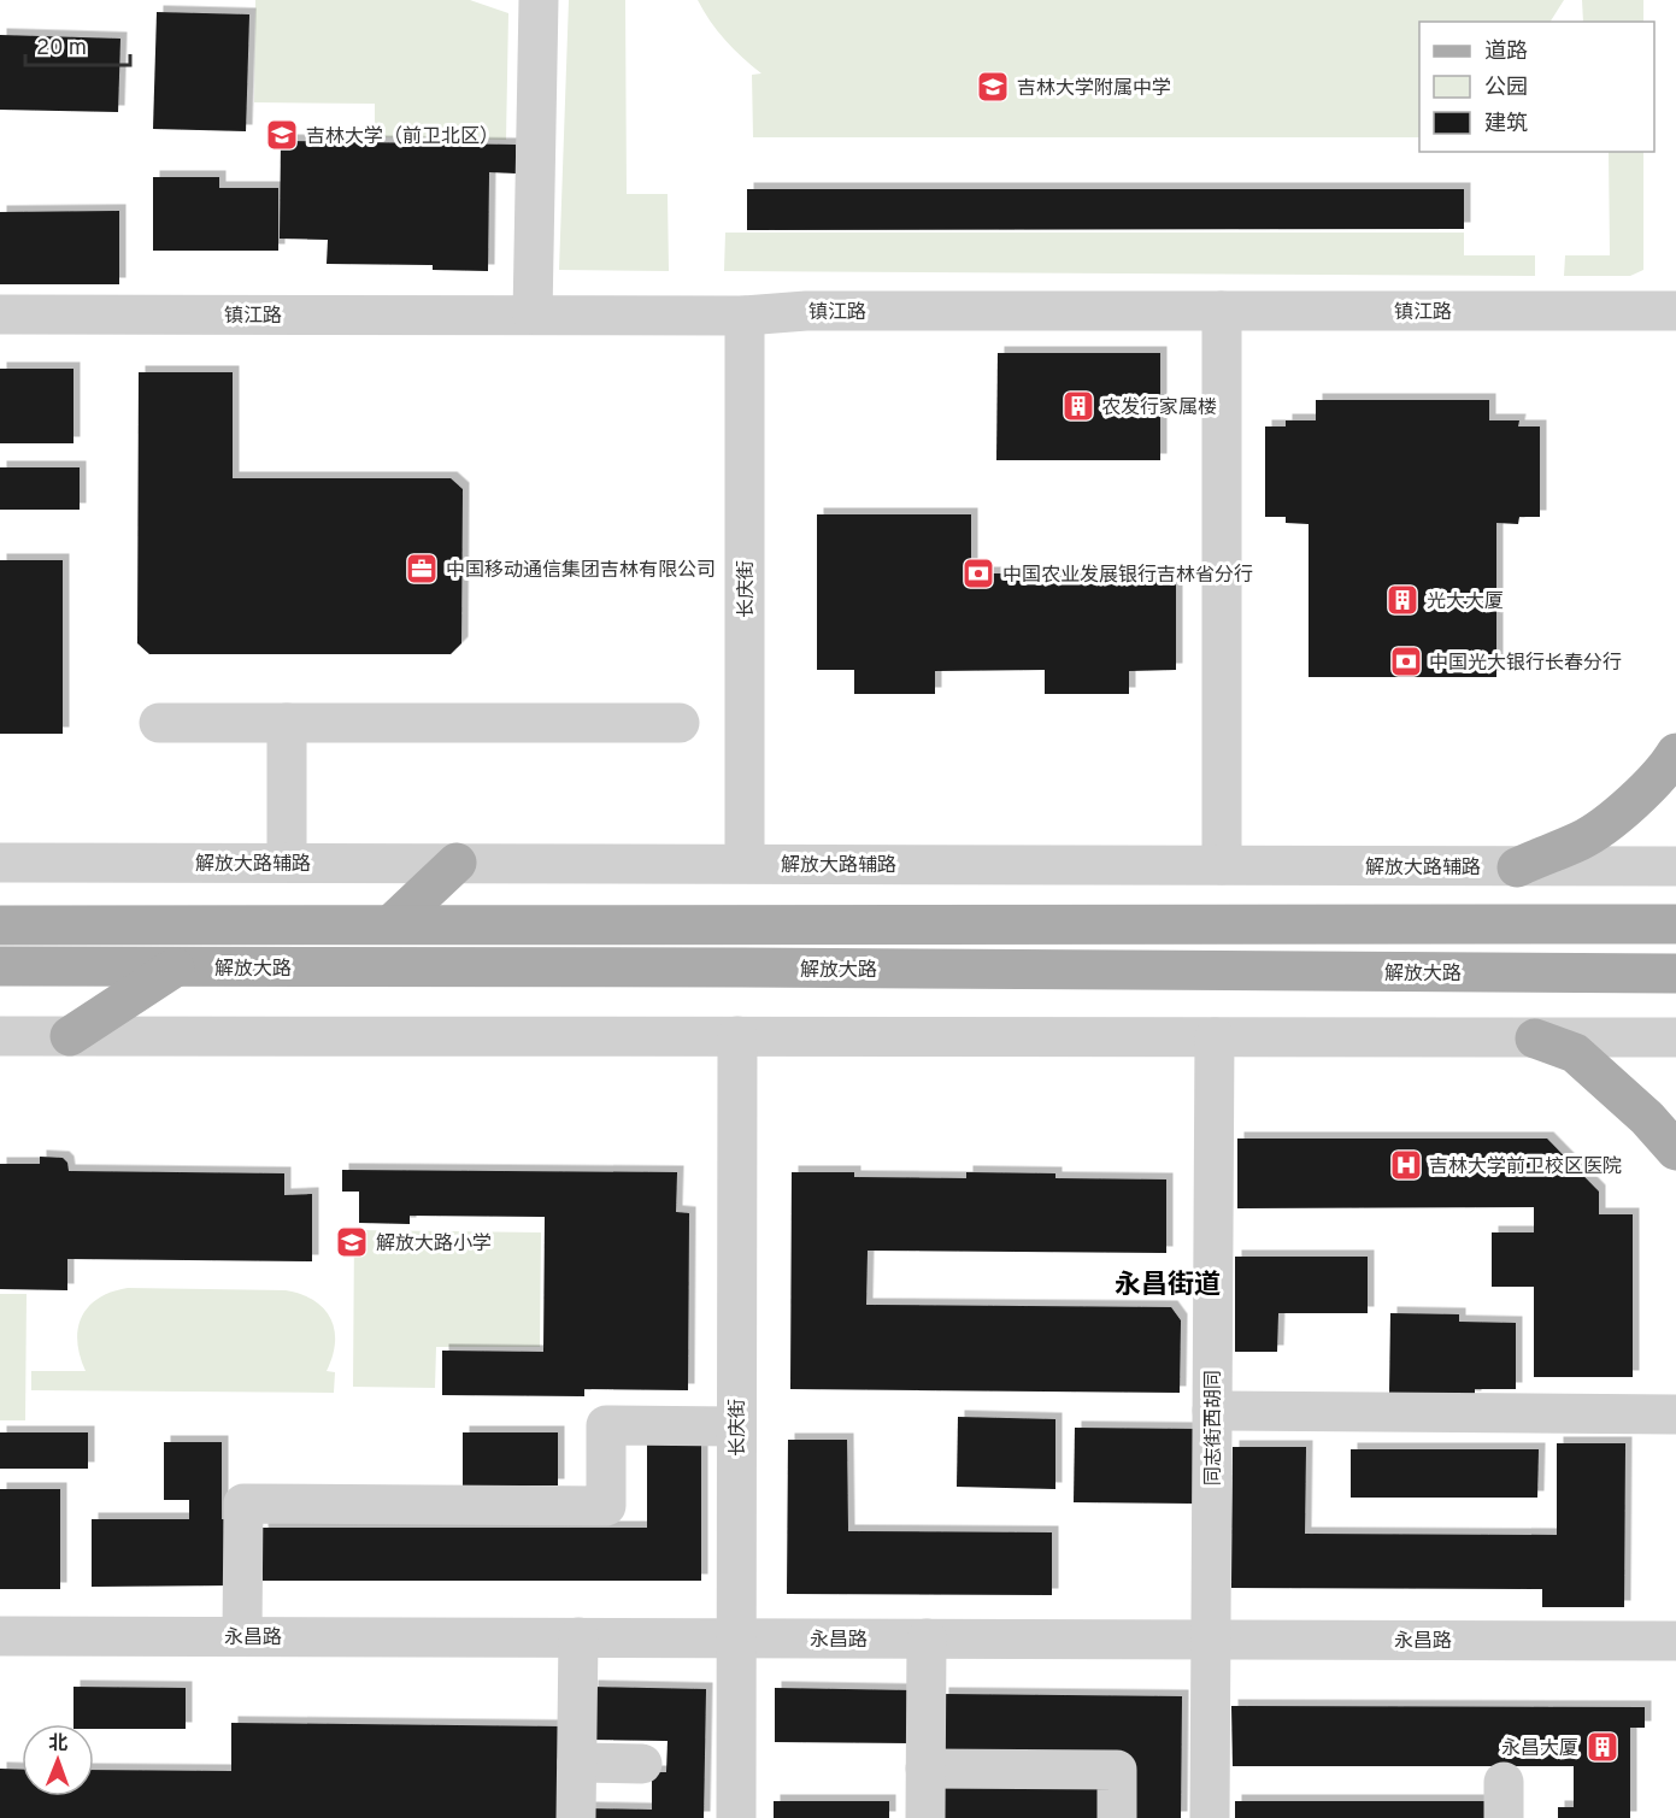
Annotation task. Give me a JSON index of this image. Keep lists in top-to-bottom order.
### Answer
{
  "streets": {
    "main road": ["解放大路"],
    "street": [
      "镇江路",
      "长庆街",
      "解放大路辅路",
      "同志街西胡同",
      "永昌路"
    ]
  },
  "crossings": [
    ["镇江路", "长庆街"],
    ["长庆街", "解放大路辅路"],
    ["长庆街", "永昌路"],
    ["同志街西胡同", "永昌路"]
  ],
  "districts": ["永昌街道"],
  "places": {
    "school or university": ["吉林大学附属中学", "吉林大学（前卫北区）", "解放大路小学"],
    "building": ["农发行家属楼", "光大大厦", "永昌大厦"],
    "office": ["中国移动通信集团吉林有限公司"],
    "bank": ["中国农业发展银行吉林省分行", "中国光大银行长春分行"],
    "hospital": ["吉林大学前卫校区医院"]
  },
  "legend": ["道路", "公园", "建筑"],
  "scale_bar": "20 m",
  "north": "top"
}
